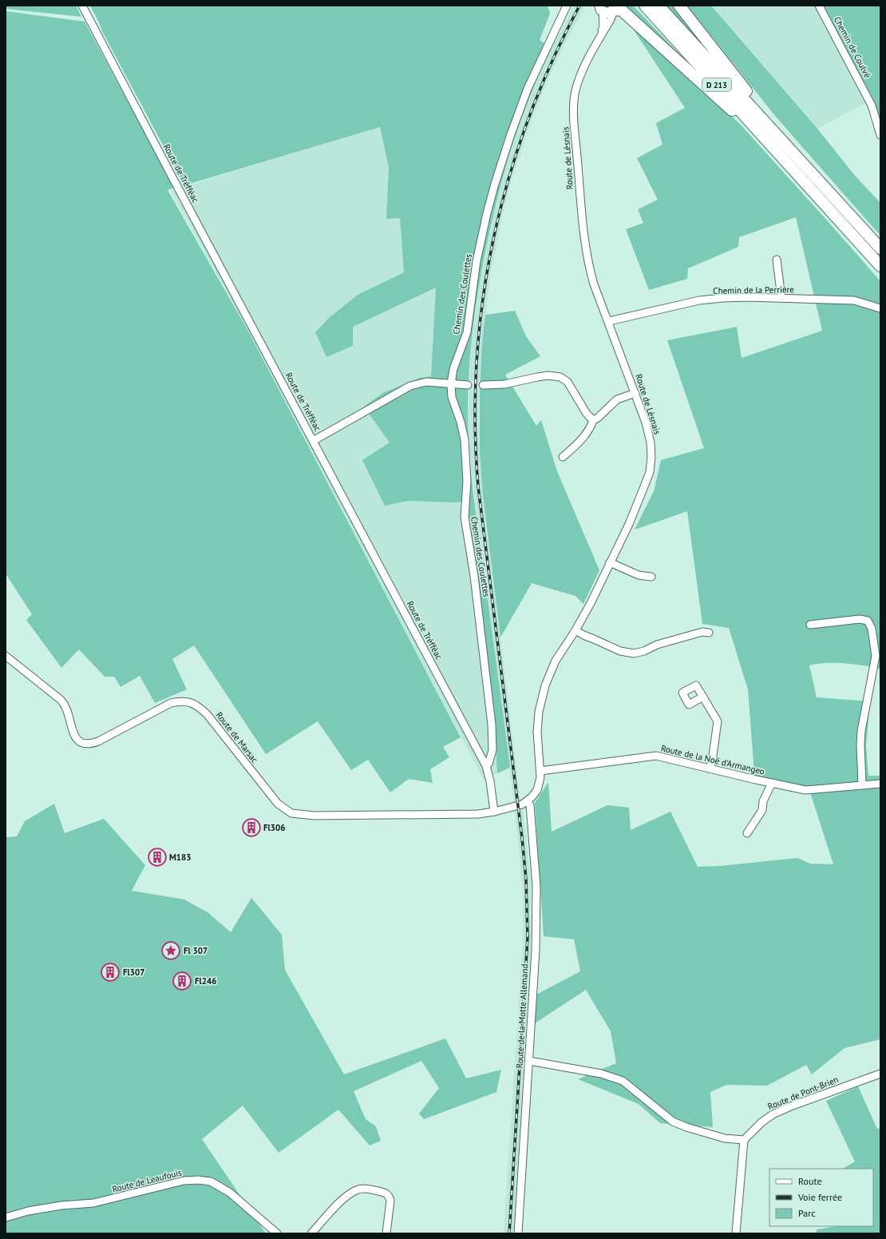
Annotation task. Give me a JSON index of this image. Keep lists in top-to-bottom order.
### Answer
{
  "streets": {
    "highway": ["D 213"],
    "street": [
      "Chemin de Coulvé",
      "Route de Lèsnais",
      "Route de Tréfféac",
      "Chemin de la Perrière",
      "Chemin des Coulettes",
      "Route de Marsac",
      "Route de la Noë d'Armangeo",
      "Route de la Motte Allemand",
      "Route de Pont-Brien",
      "Route de Leaufouis"
    ]
  },
  "crossings": [
    ["Route de Lèsnais", "Route de Tréfféac"],
    ["Route de Lèsnais", "Chemin de la Perrière"],
    ["Route de Lèsnais", "Route de Marsac"],
    ["Route de Lèsnais", "Route de la Noë d'Armangeo"],
    ["Route de Lèsnais", "Route de la Motte Allemand"],
    ["Route de Tréfféac", "Chemin des Coulettes"],
    ["Route de Tréfféac", "Route de Marsac"]
  ],
  "places": {
    "building": [
      "Fl306",
      "M183",
      "Fl307",
      "Fl246"
    ],
    "place": ["Fl 307"]
  },
  "legend": ["Route", "Voie ferrée", "Parc"]
}
